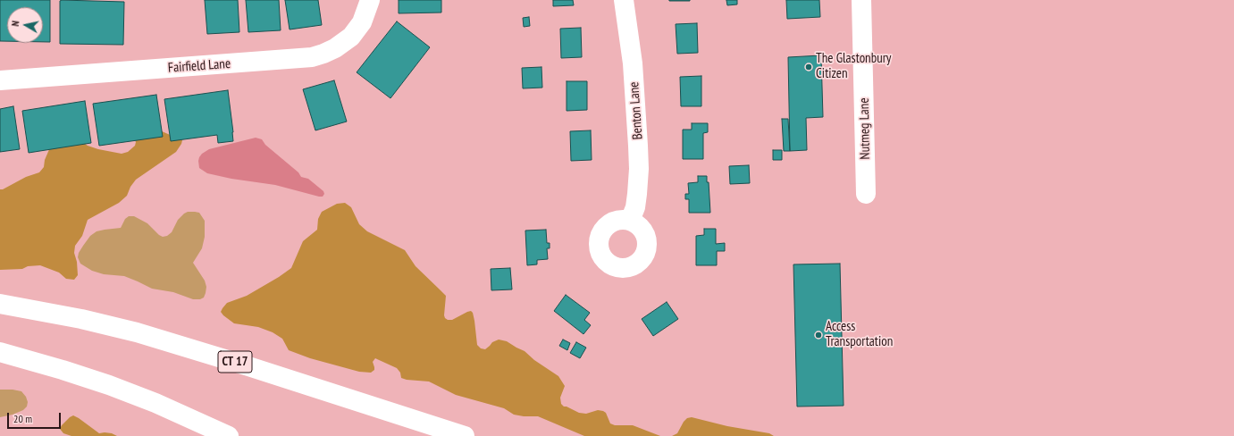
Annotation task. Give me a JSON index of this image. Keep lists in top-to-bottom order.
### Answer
{
  "streets": {
    "main road": [
      "Fairfield Lane",
      "Benton Lane",
      "Nutmeg Lane",
      "CT 17"
    ]
  },
  "places": ["The Glastonbury Citizen", "Access Transportation"],
  "scale_bar": "20 m",
  "north": "left"
}
